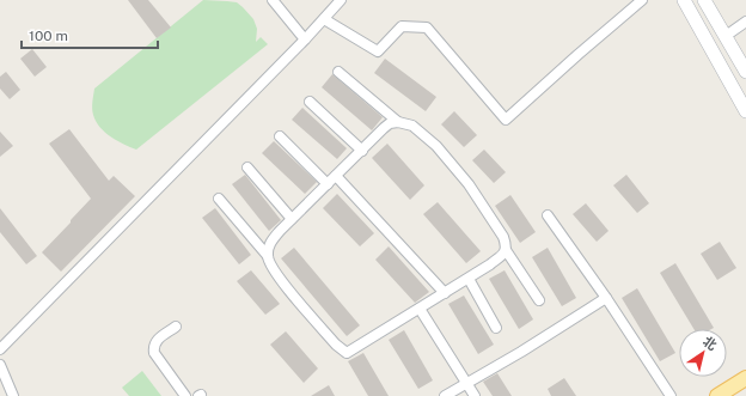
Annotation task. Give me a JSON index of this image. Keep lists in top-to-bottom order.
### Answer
{
  "scale_bar": "100 m",
  "north": "top right"
}
